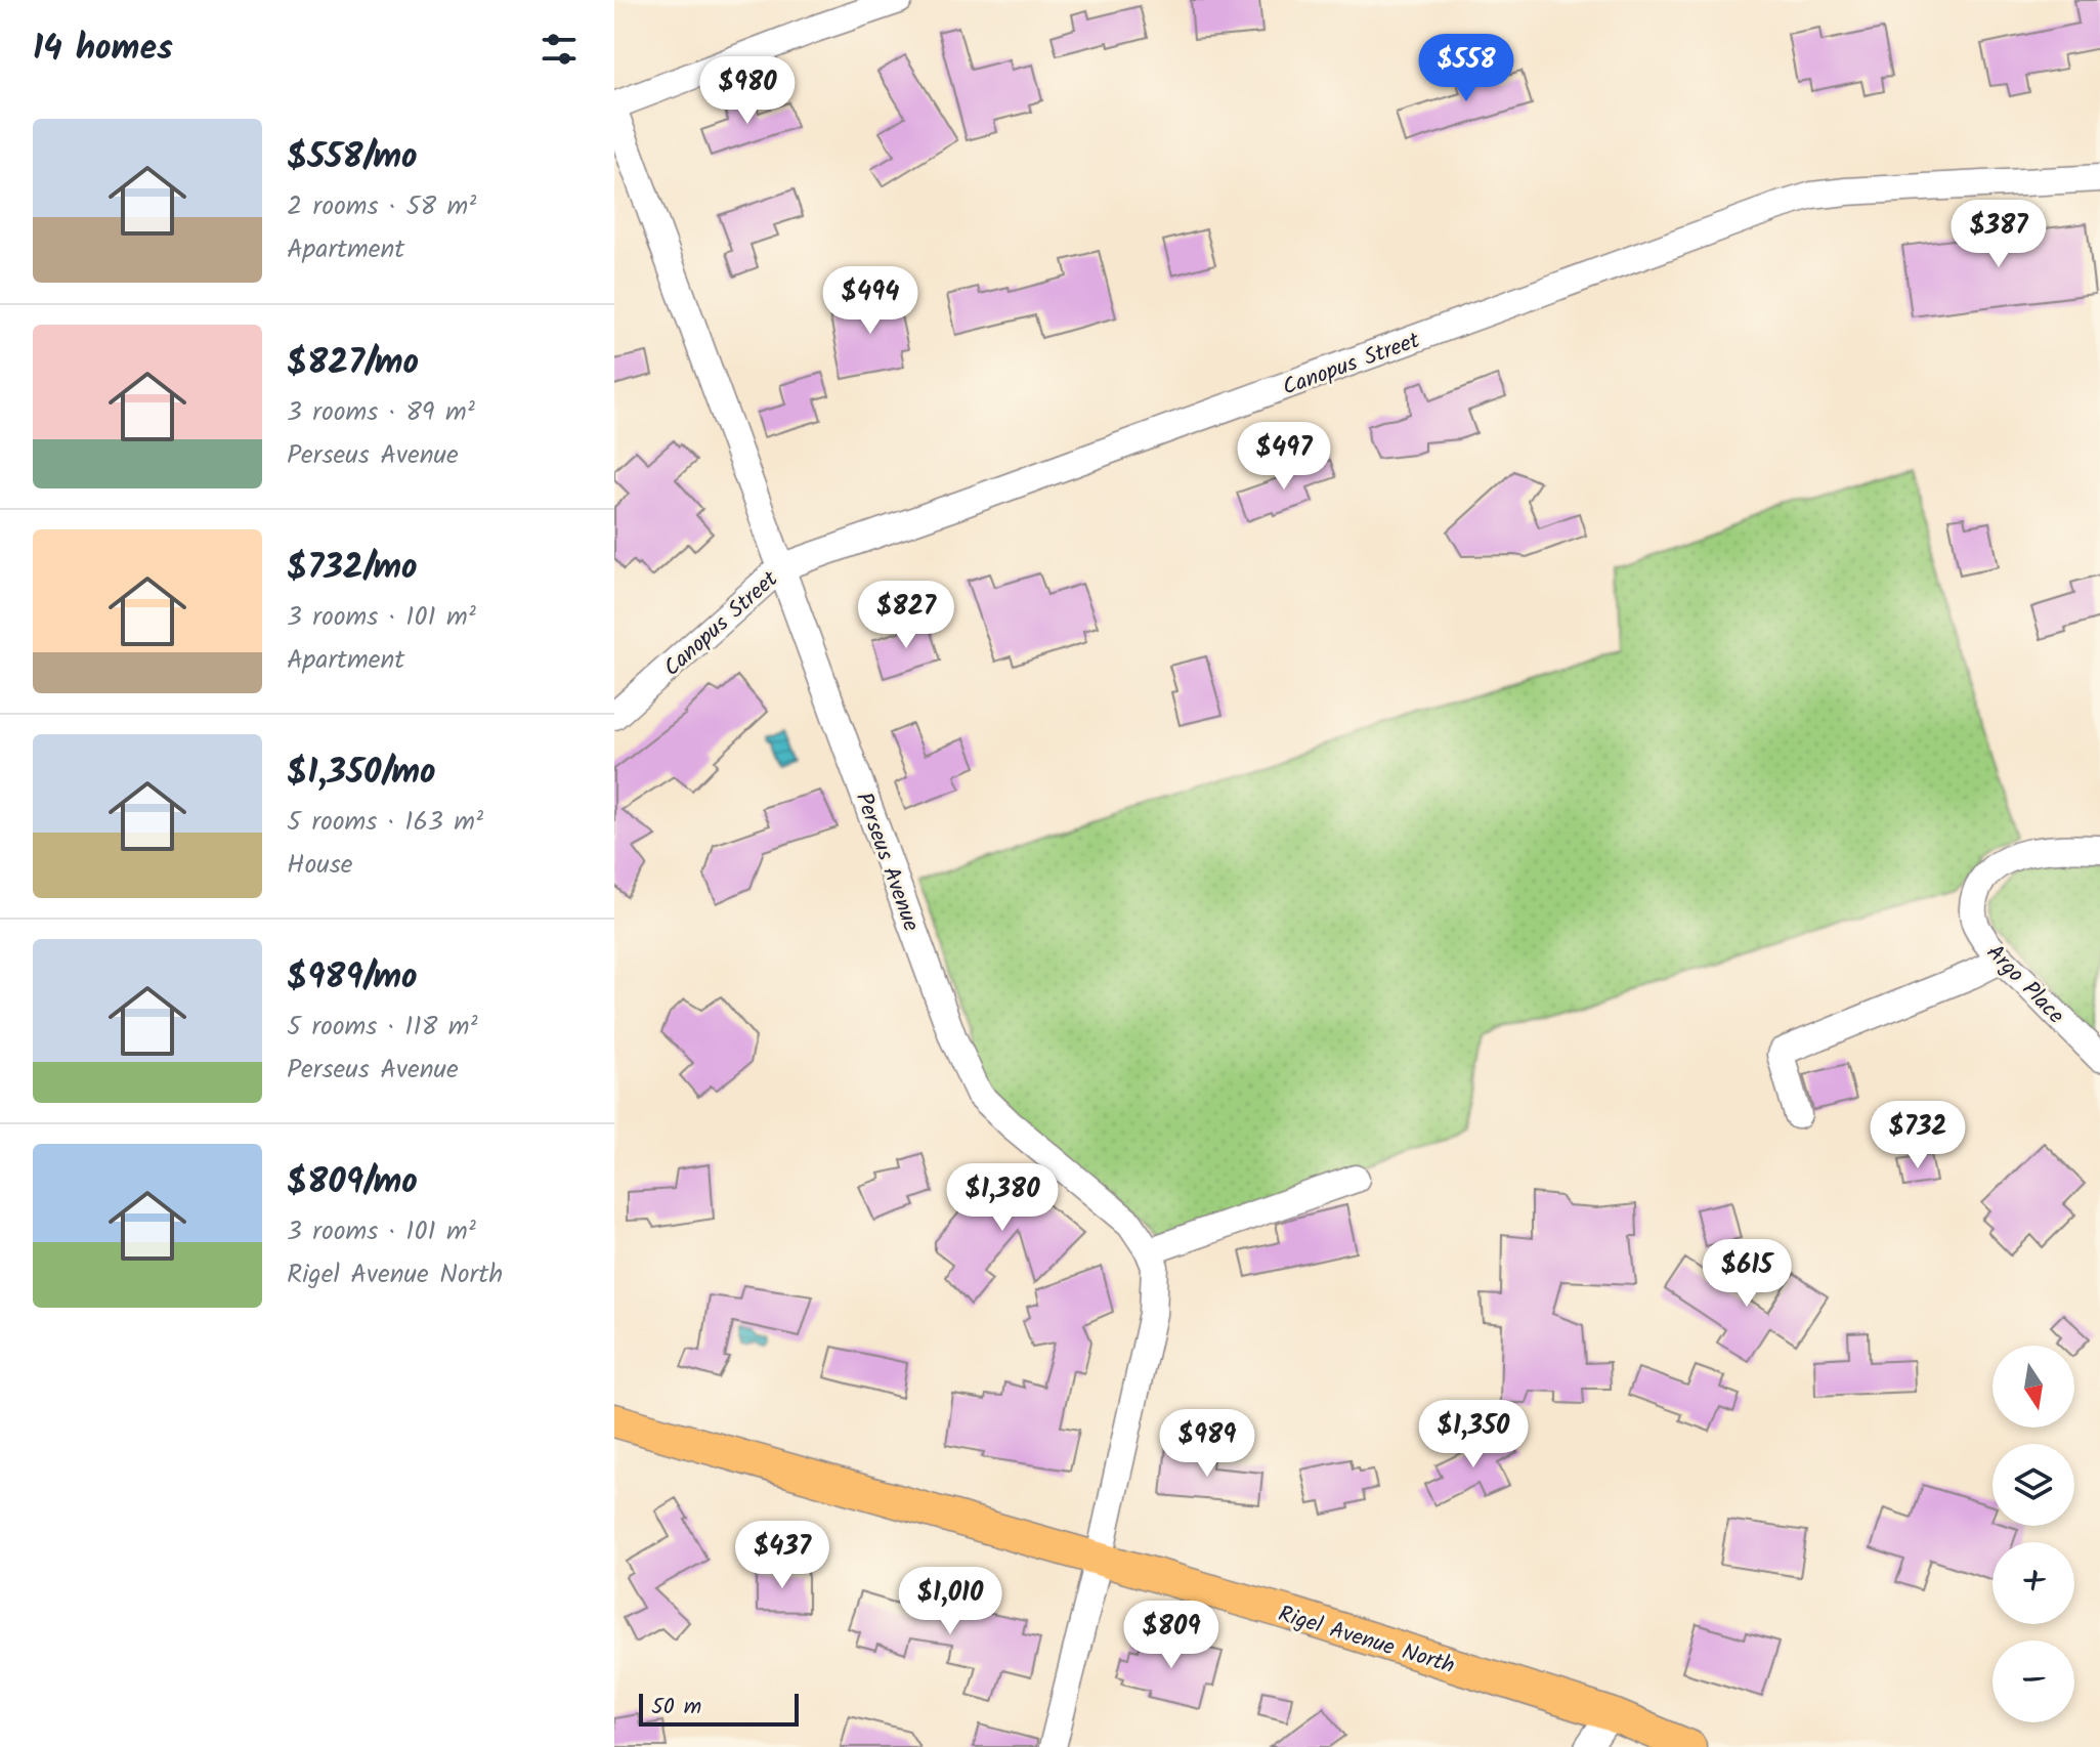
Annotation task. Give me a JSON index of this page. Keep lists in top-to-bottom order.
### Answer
{
  "streets": {
    "main road": ["Rigel Avenue North"],
    "street": ["Canopus Street", "Perseus Avenue", "Argo Place"]
  },
  "crossings": [
    ["Canopus Street", "Perseus Avenue"],
    ["Perseus Avenue", "Rigel Avenue North"]
  ],
  "scale_bar": "50 m",
  "north": "bottom",
  "page": {
    "heading": "14 homes",
    "price": [
      "$558",
      "$980",
      "$387",
      "$494",
      "$497",
      "$827",
      "$732",
      "$1,380",
      "$615",
      "$1,350",
      "$989",
      "$437",
      "$1,010",
      "$809"
    ],
    "list": [
      {
        "name": "$558/mo",
        "note": "2 rooms · 58 m² · Apartment"
      },
      {
        "name": "$827/mo",
        "note": "3 rooms · 89 m² · Perseus Avenue"
      },
      {
        "name": "$732/mo",
        "note": "3 rooms · 101 m² · Apartment"
      },
      {
        "name": "$1,350/mo",
        "note": "5 rooms · 163 m² · House"
      },
      {
        "name": "$989/mo",
        "note": "5 rooms · 118 m² · Perseus Avenue"
      },
      {
        "name": "$809/mo",
        "note": "3 rooms · 101 m² · Rigel Avenue North"
      }
    ],
    "map_buttons": ["+", "−"],
    "scale": "50 m"
  }
}
